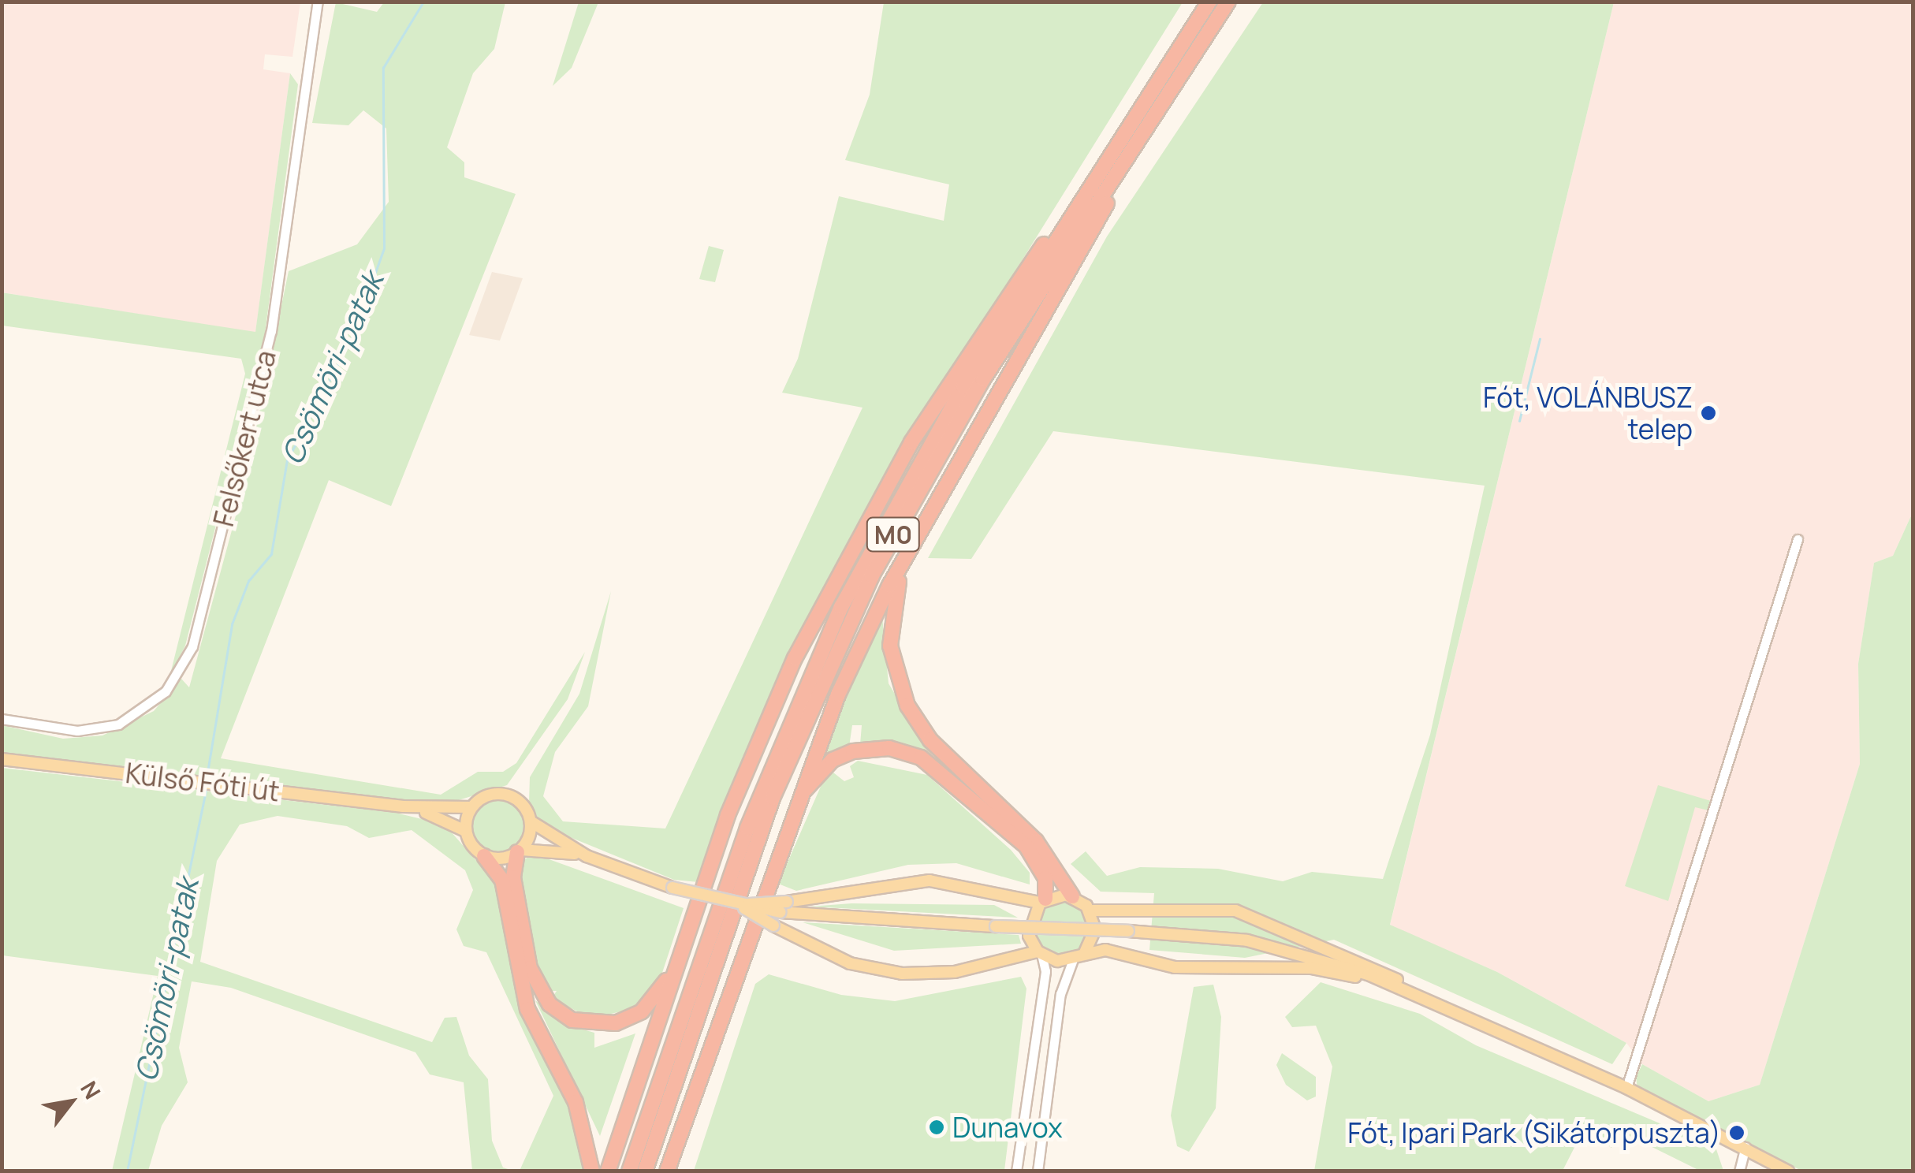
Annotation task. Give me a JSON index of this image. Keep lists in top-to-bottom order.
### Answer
{
  "streets": {
    "highway": ["M0"],
    "main road": ["Külső Fóti út"],
    "street": ["Felsőkert utca"]
  },
  "water": ["Csömöri-patak"],
  "places": ["Fót, VOLÁNBUSZ telep", "Dunavox", "Fót, Ipari Park (Sikátorpuszta)"],
  "north": "top right"
}
